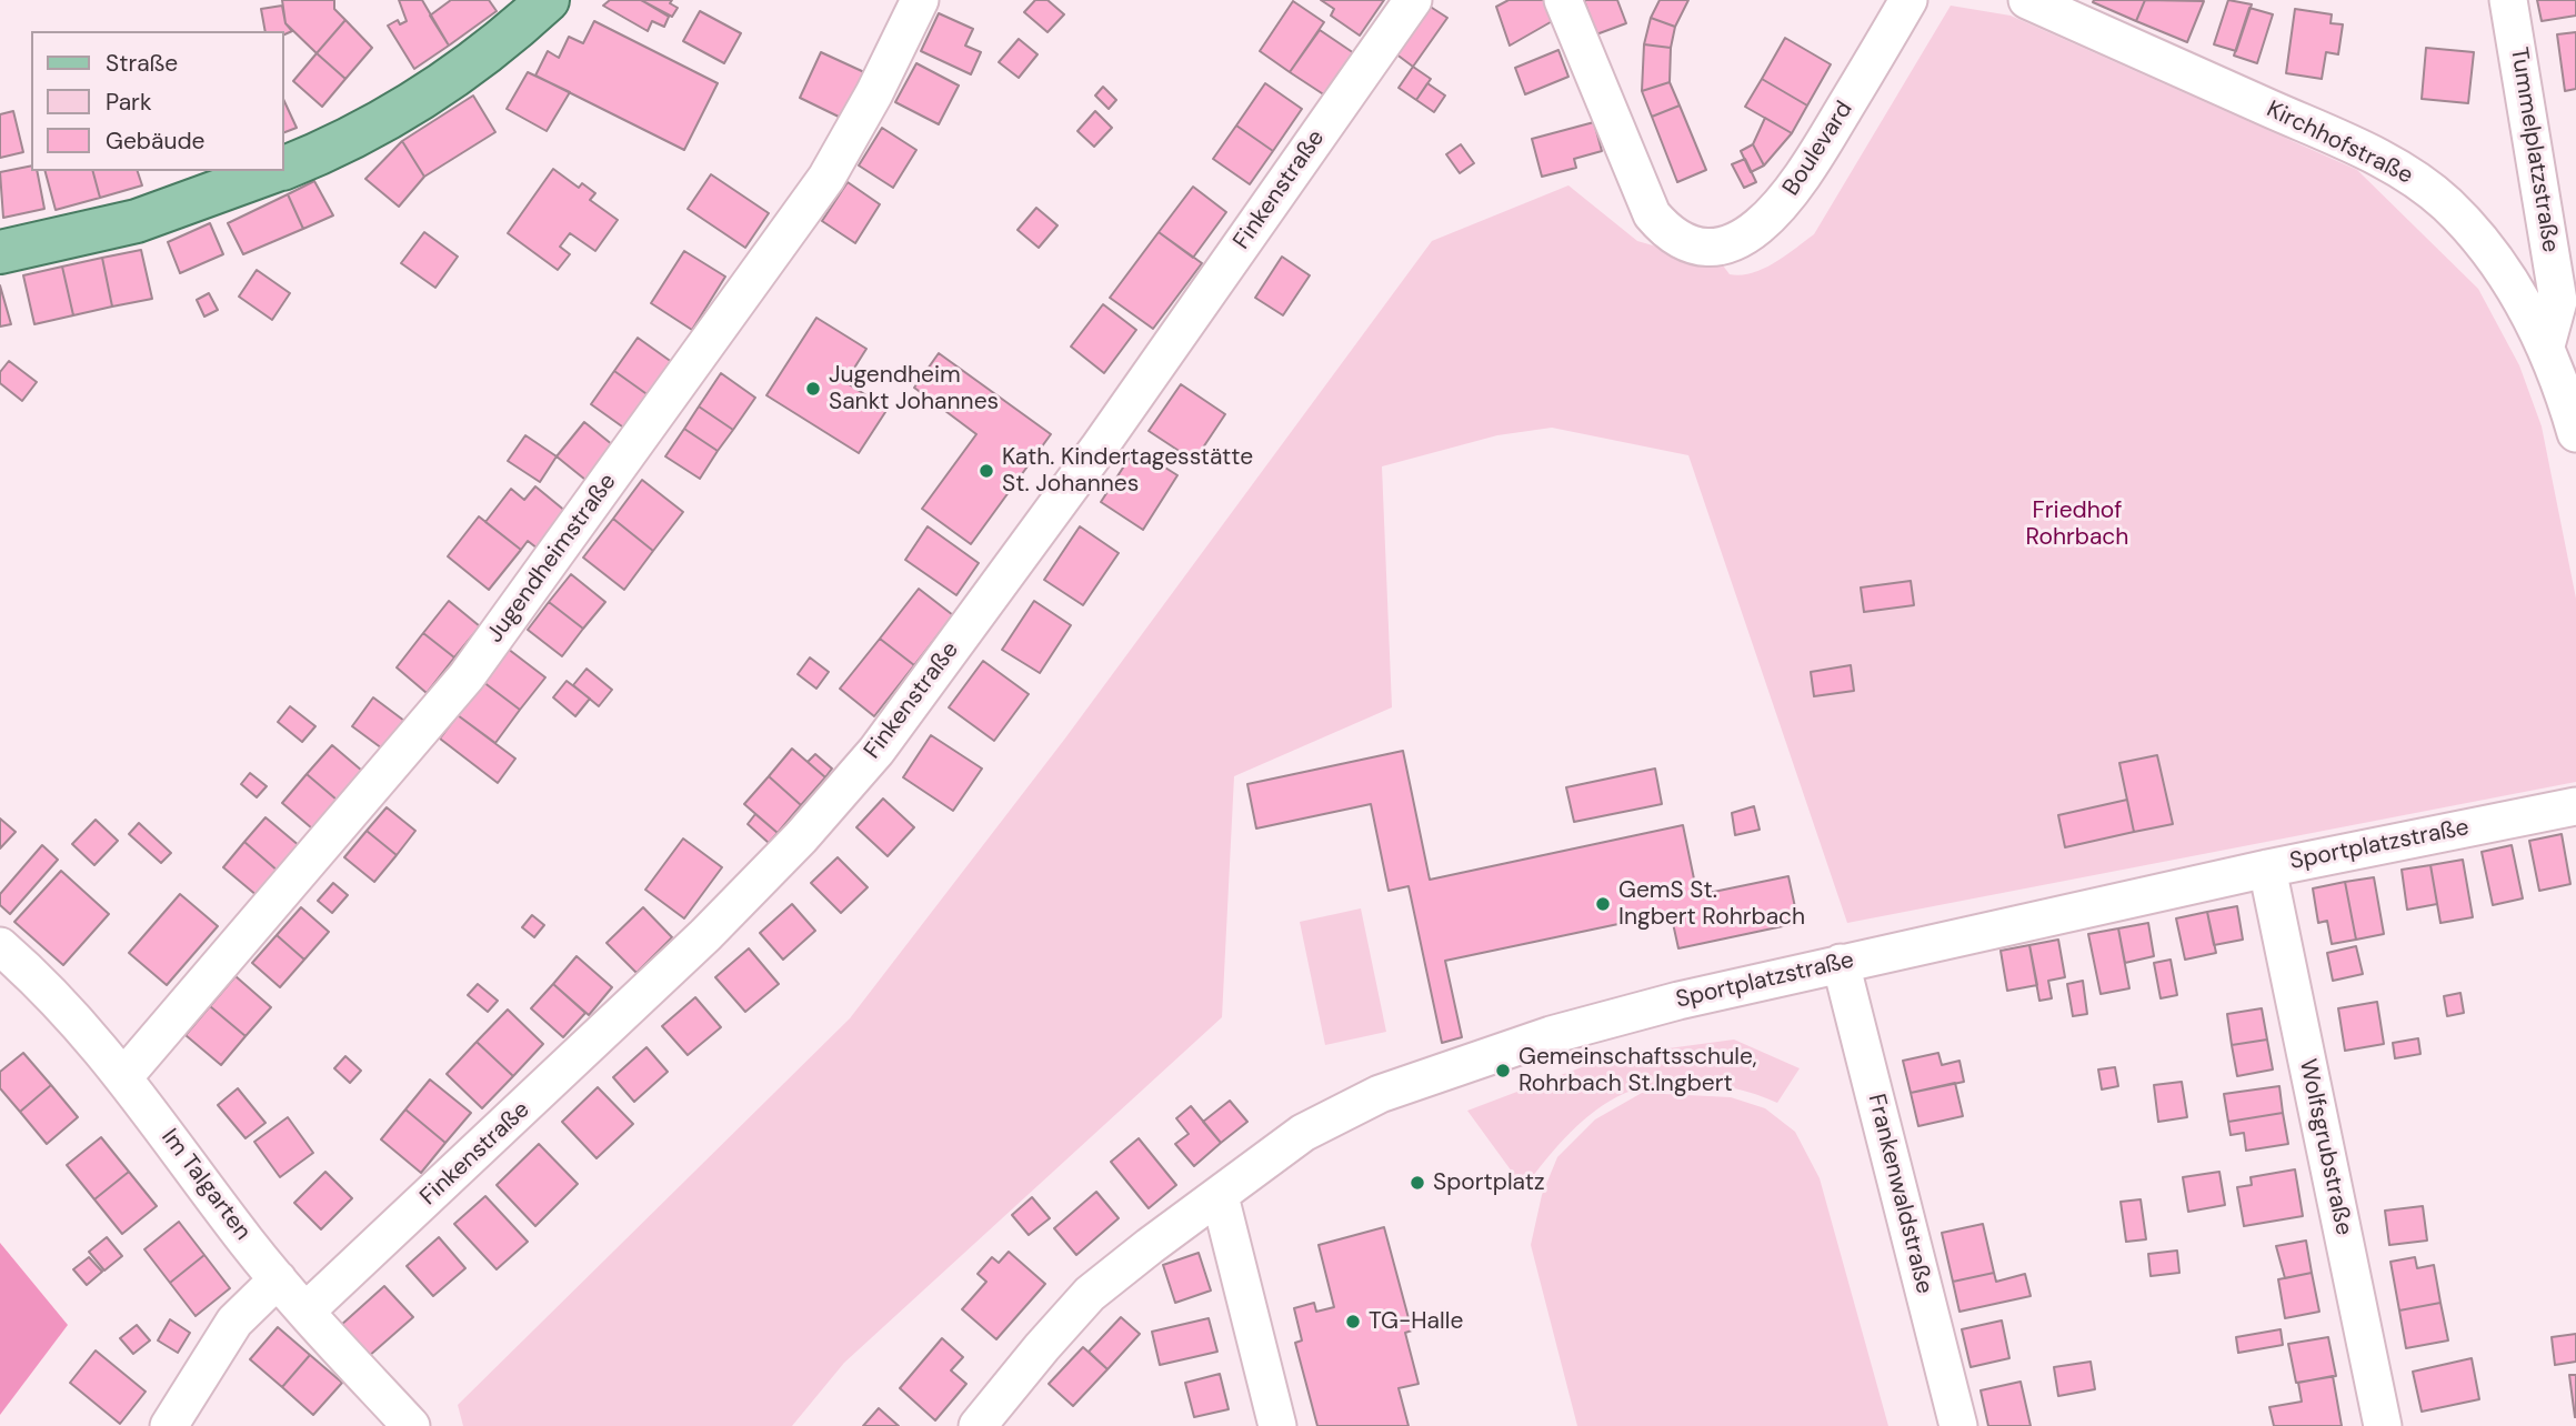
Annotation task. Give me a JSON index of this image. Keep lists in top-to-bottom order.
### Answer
{
  "streets": {
    "street": [
      "Kirchhofstraße",
      "Boulevard",
      "Tummelplatzstraße",
      "Finkenstraße",
      "Jugendheimstraße",
      "Sportplatzstraße",
      "Wolfsgrubstraße",
      "Im Talgarten",
      "Frankenwaldstraße"
    ]
  },
  "crossings": [
    ["Kirchhofstraße", "Tummelplatzstraße"],
    ["Finkenstraße", "Im Talgarten"],
    ["Jugendheimstraße", "Im Talgarten"],
    ["Sportplatzstraße", "Wolfsgrubstraße"],
    ["Sportplatzstraße", "Frankenwaldstraße"]
  ],
  "parks": ["Friedhof Rohrbach"],
  "places": [
    "Jugendheim Sankt Johannes",
    "Kath. Kindertagesstätte St. Johannes",
    "GemS St. Ingbert Rohrbach",
    "Gemeinschaftsschule, Rohrbach St.Ingbert",
    "Sportplatz",
    "TG-Halle"
  ],
  "legend": ["Straße", "Park", "Gebäude"]
}
